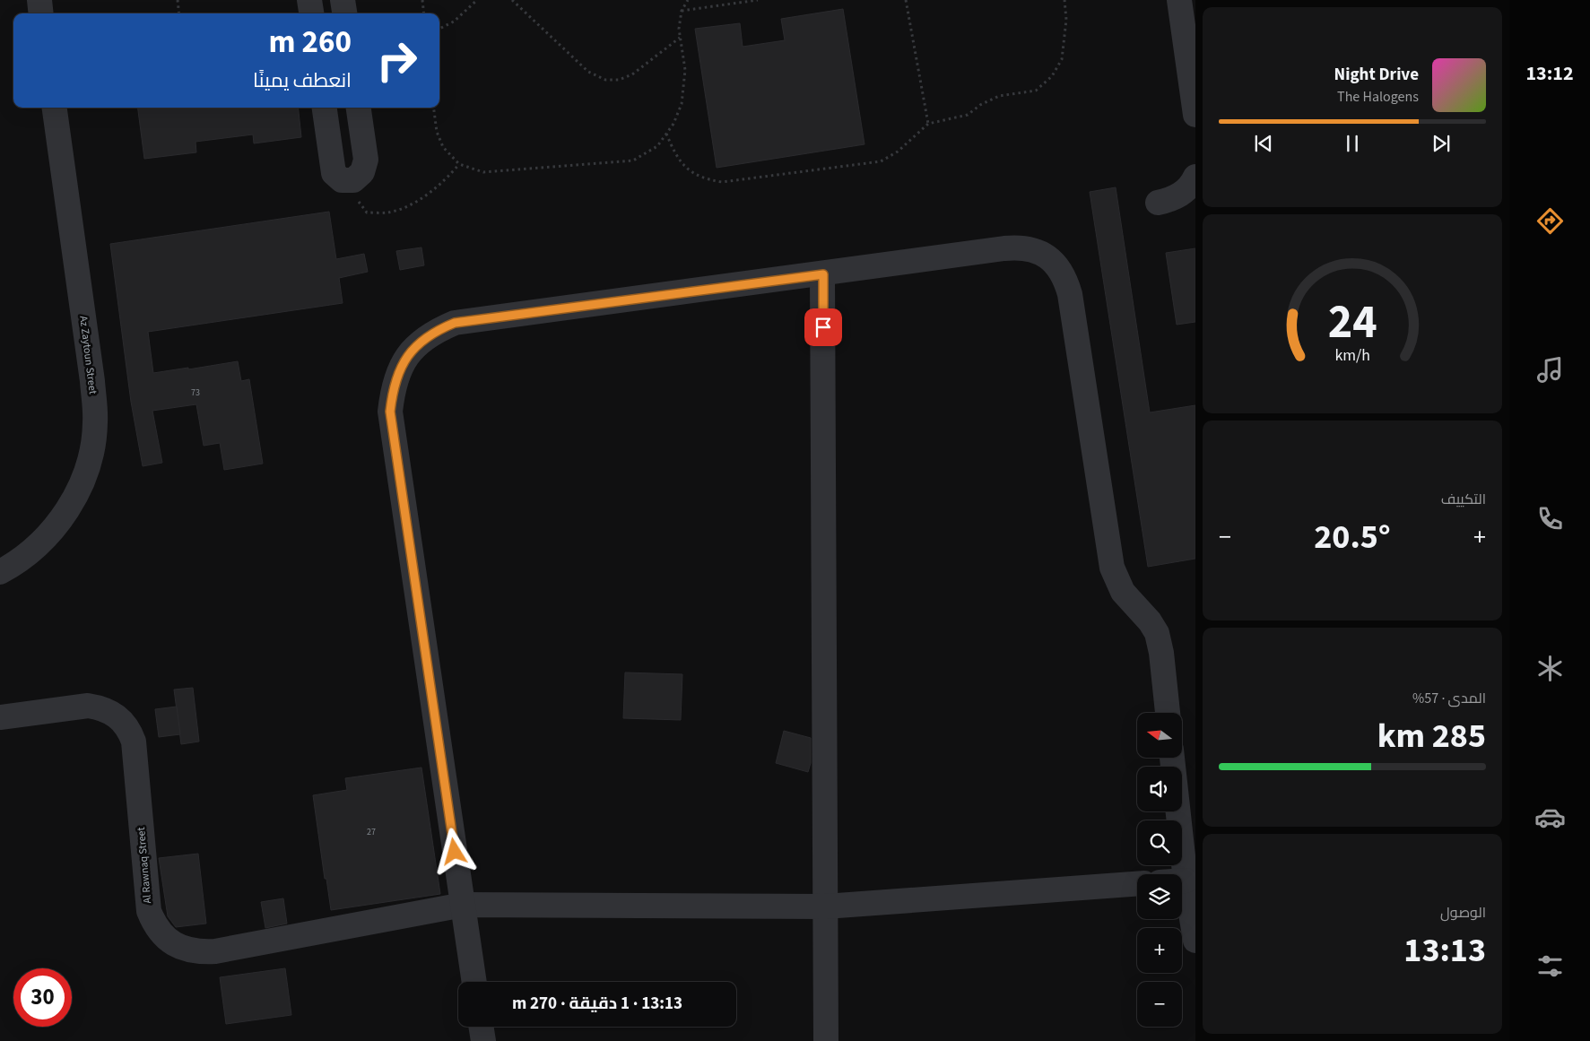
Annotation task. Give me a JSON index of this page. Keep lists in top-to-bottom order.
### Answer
{
  "streets": {
    "street": ["Az Zaytoun Street", "Al Rawnaq Street"]
  },
  "house_numbers": ["73", "27"],
  "north": "left",
  "page": {
    "tabs": "13:12",
    "turn": ["260 m", "انعطف يمينًا"],
    "song": ["Night Drive", "The Halogens"],
    "tile": [
      "التكييف",
      ["المدى · 57%", "285 km"],
      ["الوصول", "13:13"]
    ],
    "heat": ["−", "20.5°", "+"],
    "map_buttons": ["+", "−"],
    "limit": "30",
    "trip": "13:13 · 1 دقيقة · 270 m",
    "gauge": ["24", "km/h"]
  }
}
